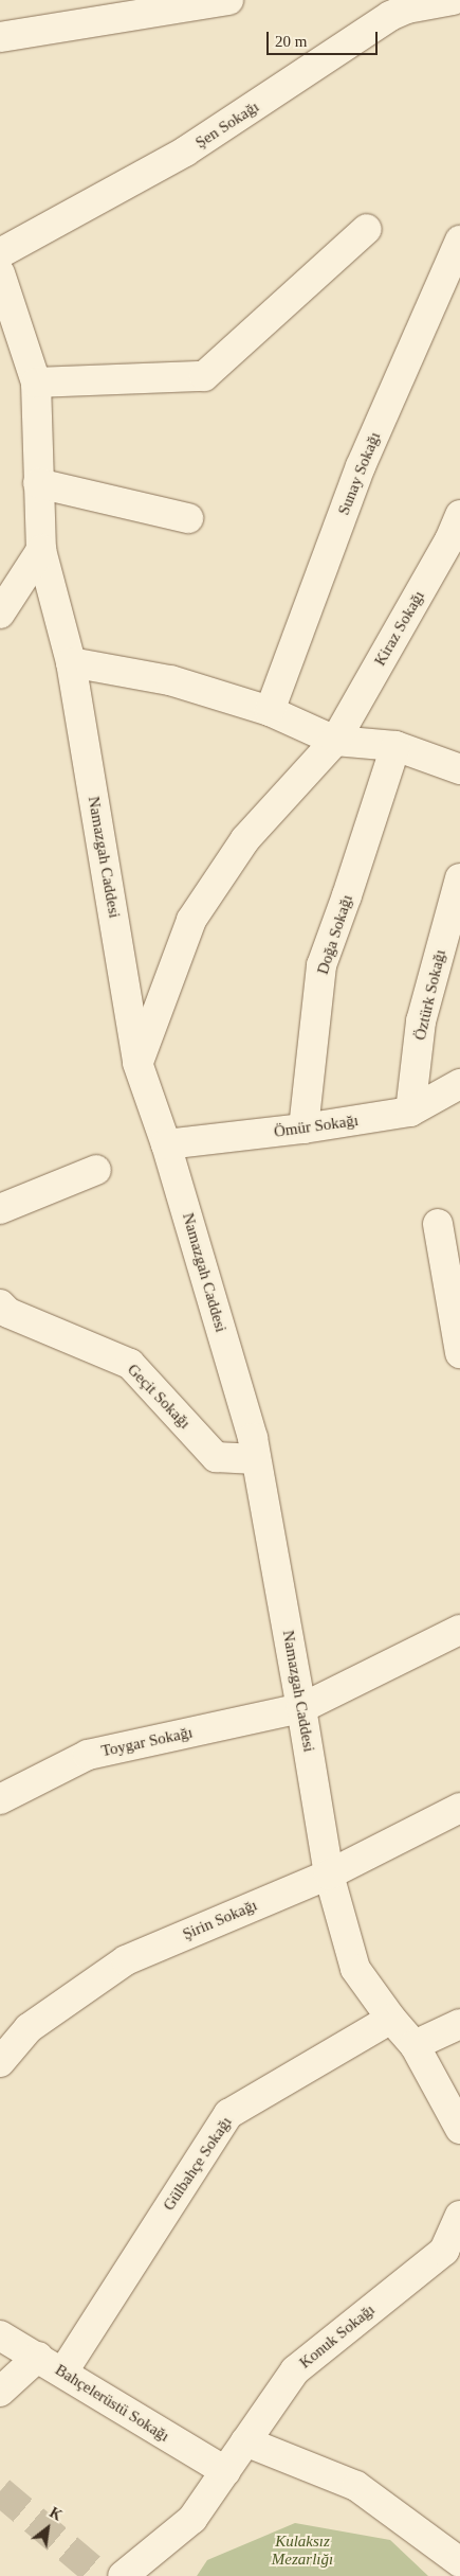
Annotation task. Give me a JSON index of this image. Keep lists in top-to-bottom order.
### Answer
{
  "streets": {
    "street": [
      "Şen Sokağı",
      "Sunay Sokağı",
      "Kiraz Sokağı",
      "Namazgah Caddesi",
      "Doğa Sokağı",
      "Öztürk Sokağı",
      "Ömür Sokağı",
      "Geçit Sokağı",
      "Toygar Sokağı",
      "Şirin Sokağı",
      "Gülbahçe Sokağı",
      "Konuk Sokağı",
      "Bahçelerüstü Sokağı"
    ]
  },
  "crossings": [
    ["Kiraz Sokağı", "Namazgah Caddesi"],
    ["Namazgah Caddesi", "Ömür Sokağı"],
    ["Namazgah Caddesi", "Geçit Sokağı"],
    ["Namazgah Caddesi", "Toygar Sokağı"],
    ["Namazgah Caddesi", "Şirin Sokağı"],
    ["Namazgah Caddesi", "Gülbahçe Sokağı"],
    ["Doğa Sokağı", "Ömür Sokağı"],
    ["Öztürk Sokağı", "Ömür Sokağı"],
    ["Gülbahçe Sokağı", "Bahçelerüstü Sokağı"],
    ["Konuk Sokağı", "Bahçelerüstü Sokağı"]
  ],
  "parks": ["Kulaksız Mezarlığı"],
  "scale_bar": "20 m",
  "north": "top right"
}
